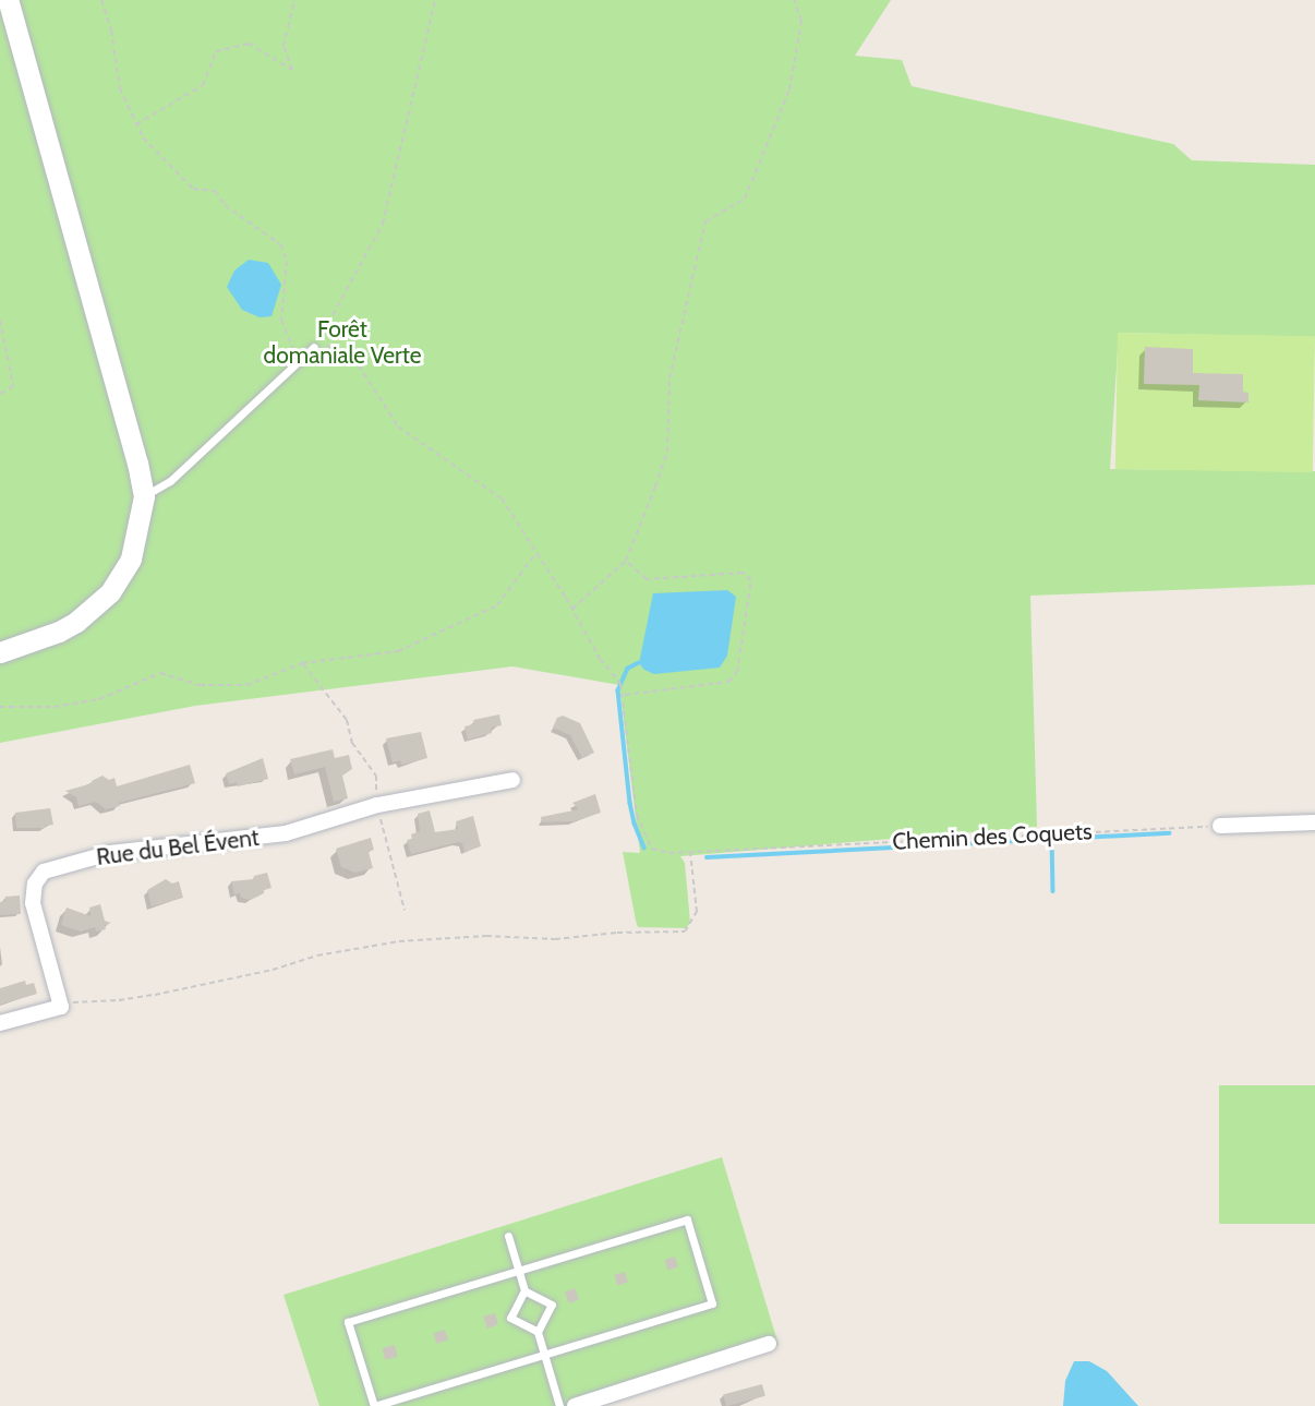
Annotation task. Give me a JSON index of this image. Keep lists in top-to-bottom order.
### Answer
{
  "streets": {
    "street": ["Rue du Bel Évent"],
    "path": ["Chemin des Coquets"]
  },
  "parks": ["Forêt domaniale Verte"]
}
